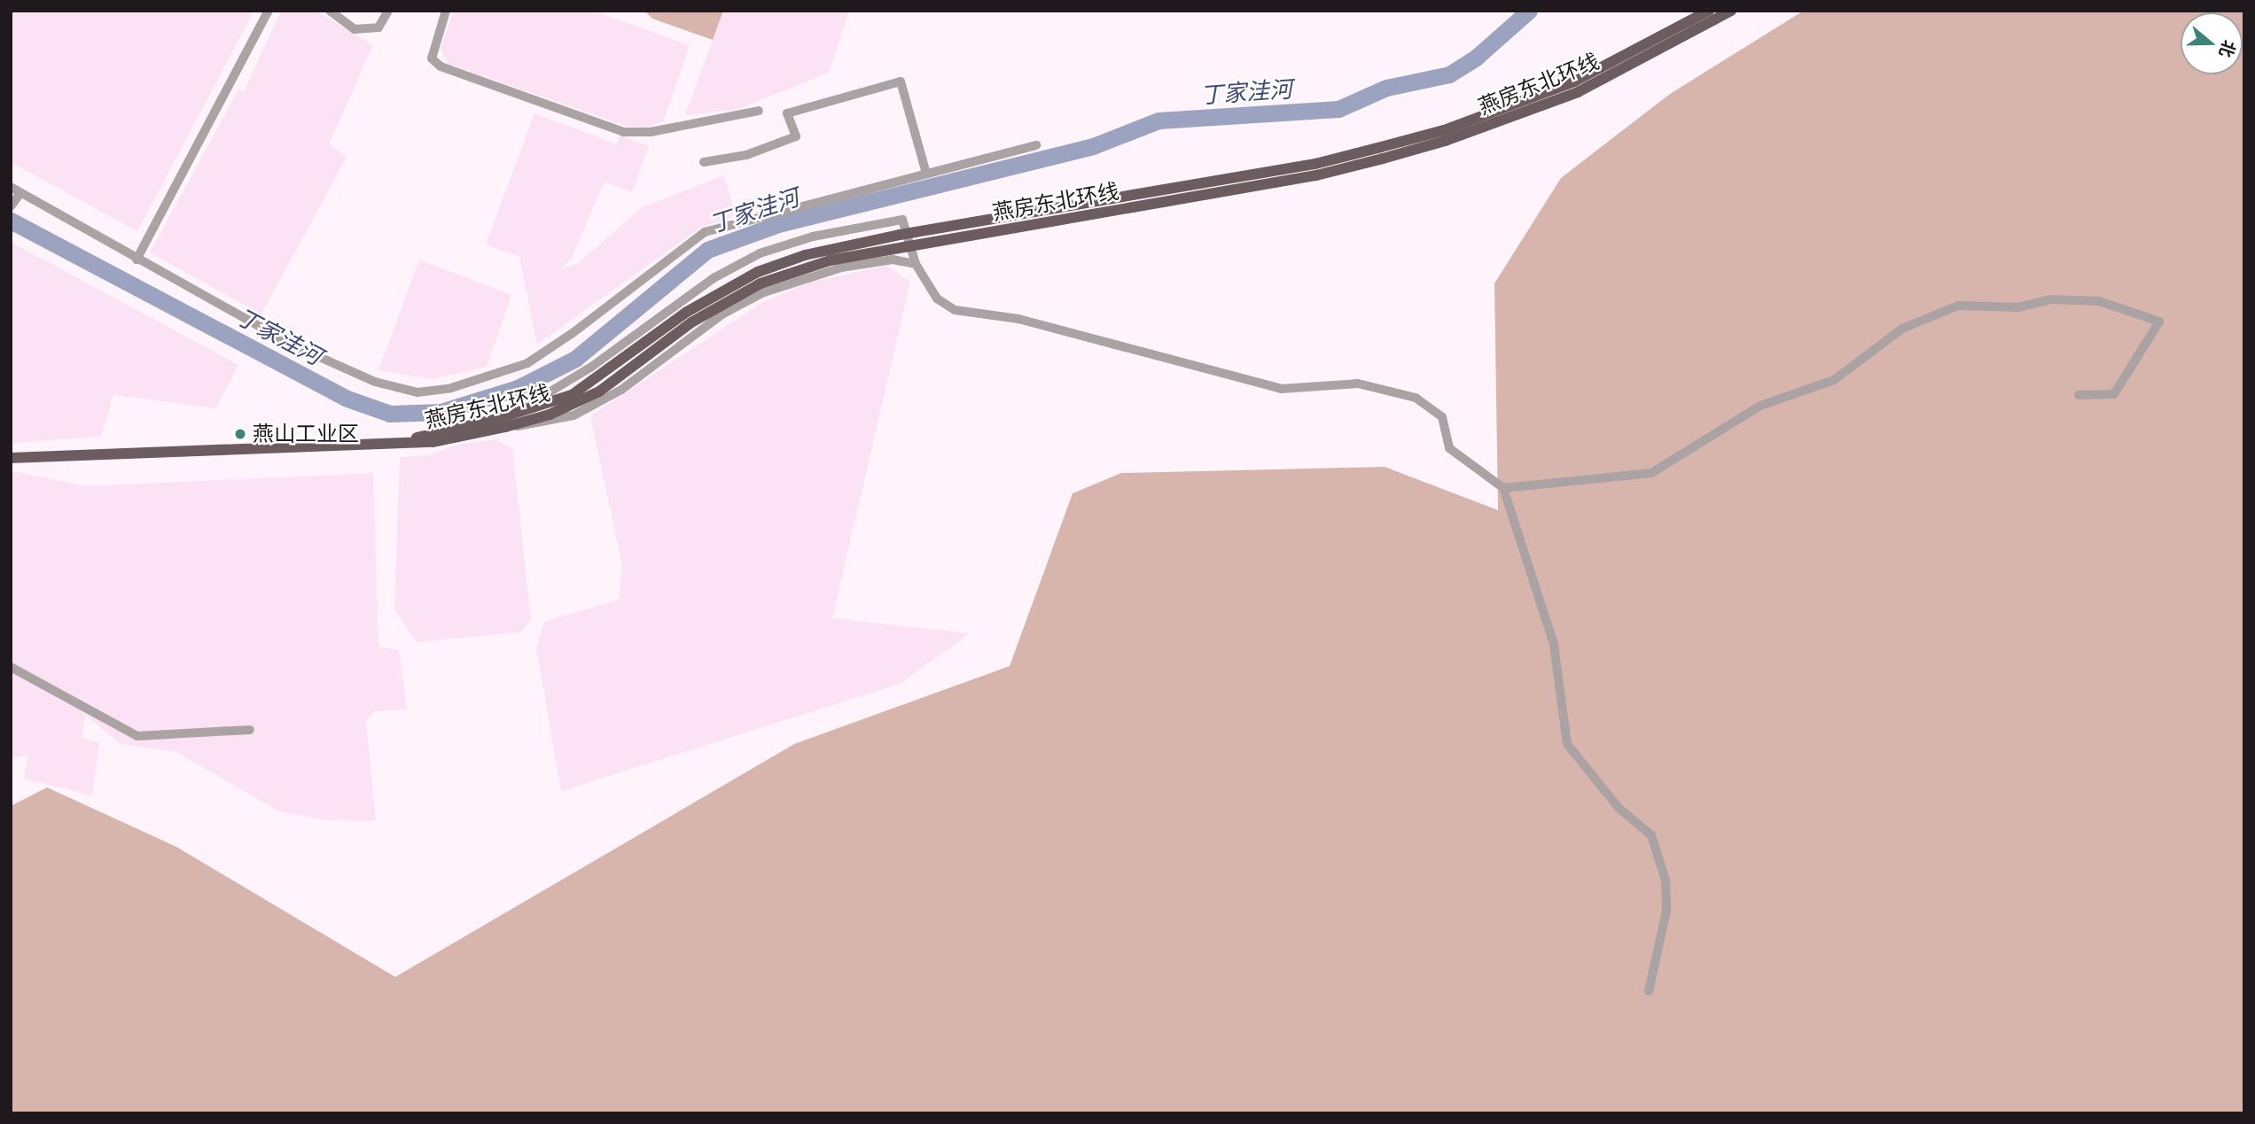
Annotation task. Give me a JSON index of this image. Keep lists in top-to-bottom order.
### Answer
{
  "streets": {
    "main road": ["燕房东北环线"]
  },
  "water": ["丁家洼河"],
  "places": ["燕山工业区"],
  "north": "right"
}
